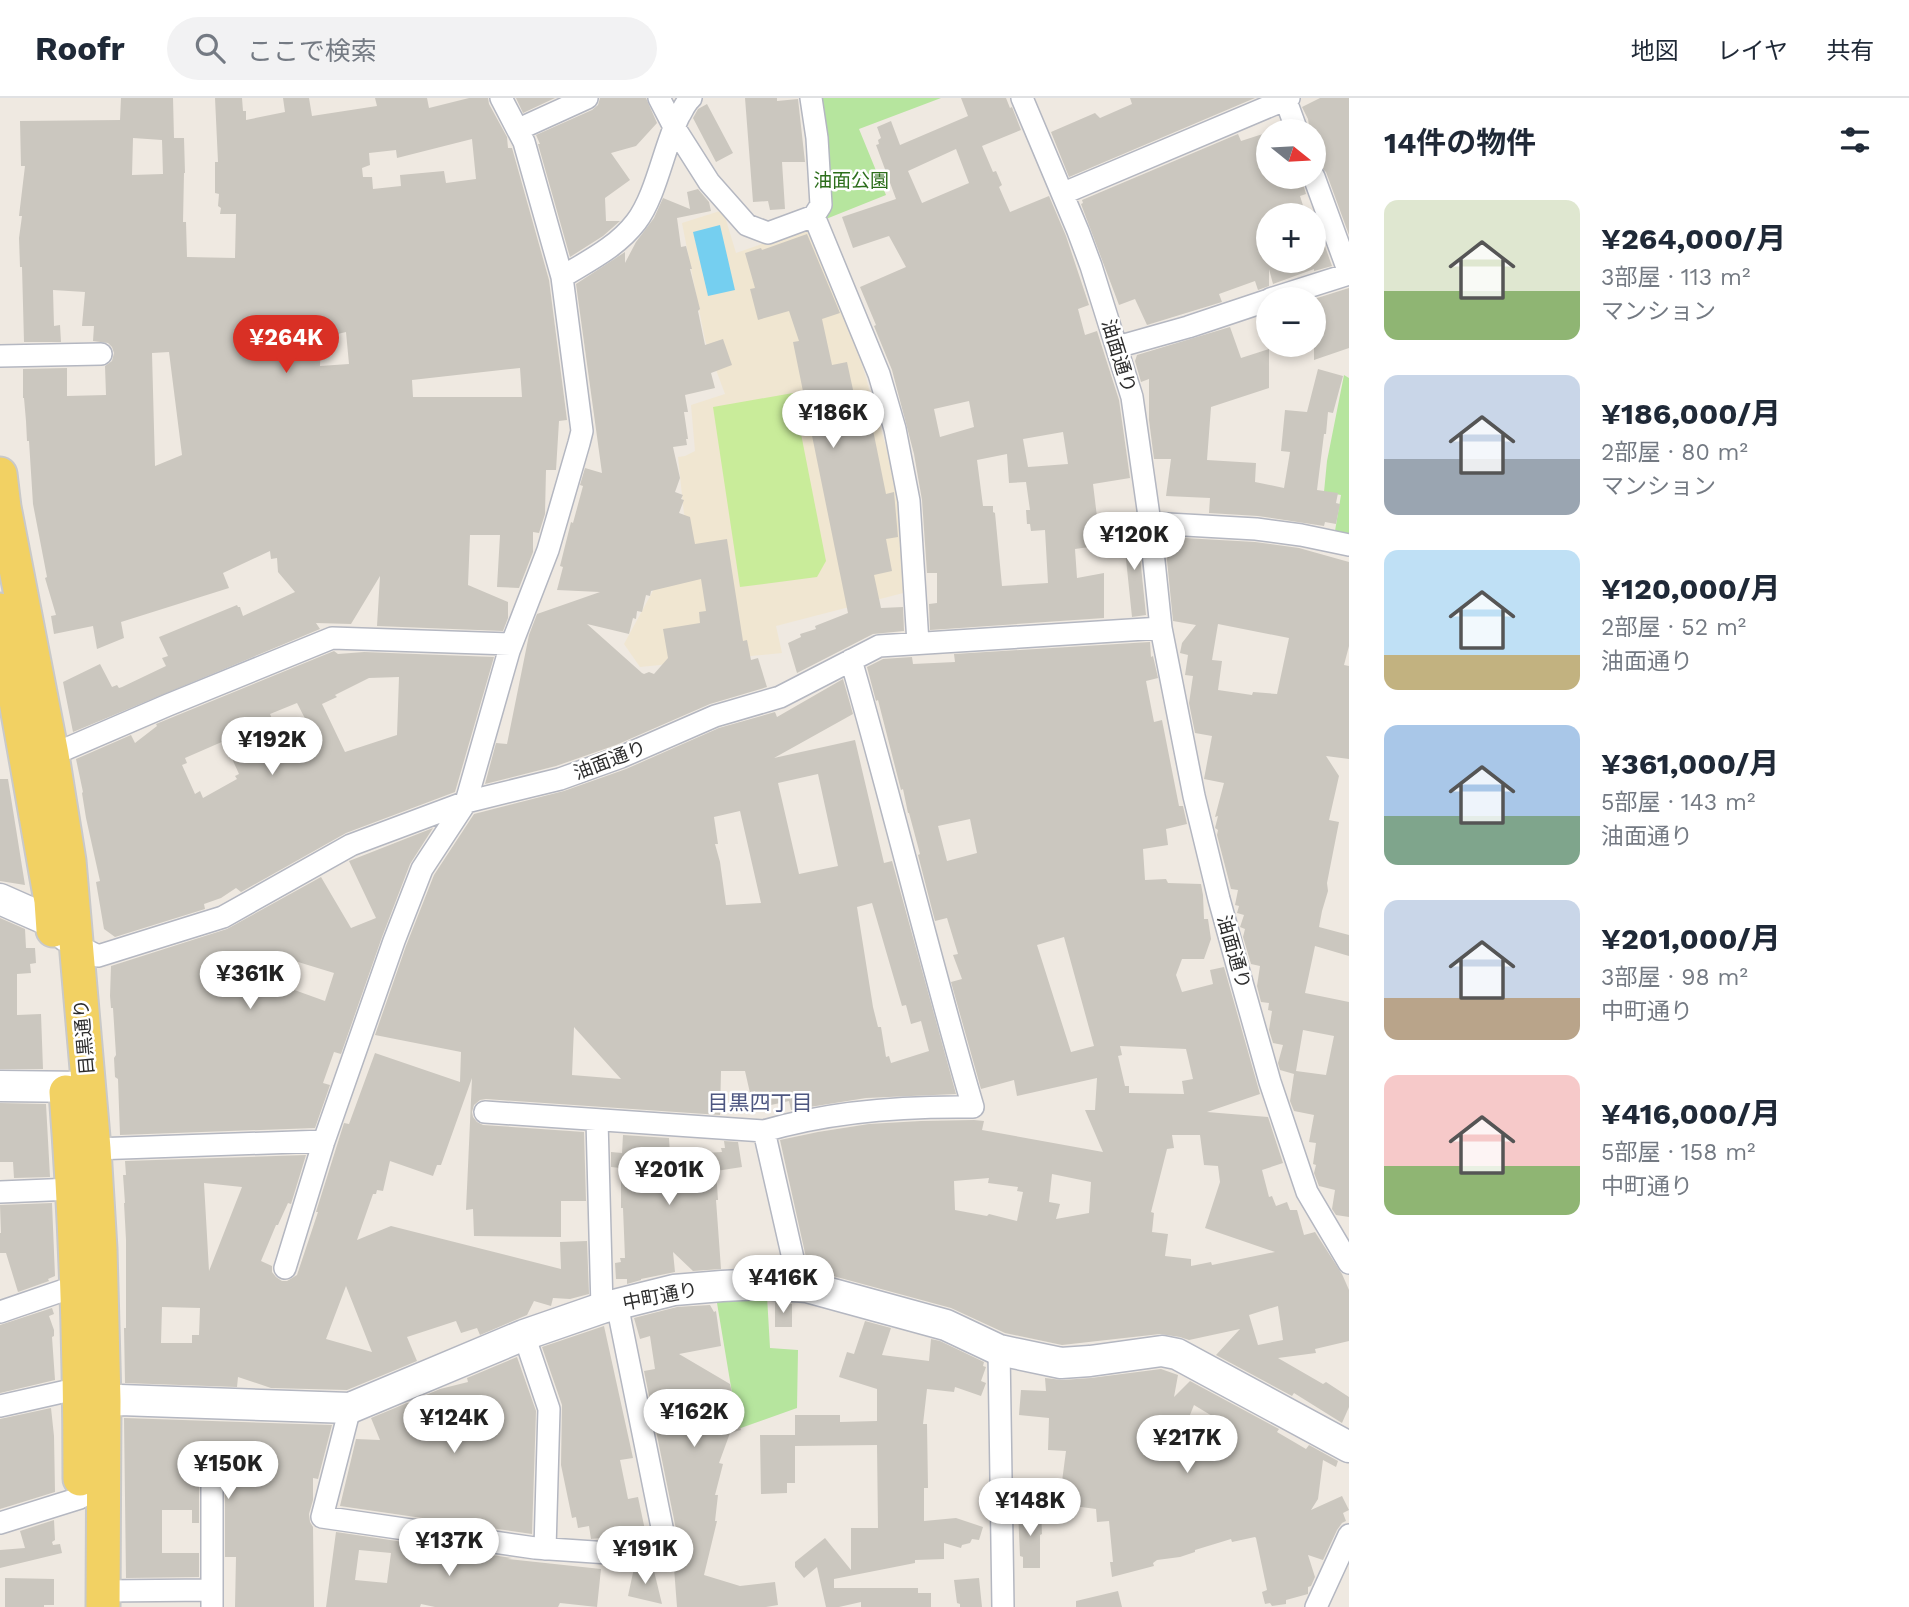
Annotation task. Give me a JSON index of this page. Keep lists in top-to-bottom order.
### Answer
{
  "streets": {
    "main road": ["目黒通り"],
    "street": ["油面通り", "中町通り"]
  },
  "crossings": [
    ["油面通り", "目黒通り"],
    ["目黒通り", "中町通り"]
  ],
  "districts": ["目黒四丁目"],
  "parks": ["油面公園"],
  "north": "right",
  "page": {
    "header": "Roofr",
    "search": "ここで検索",
    "nav": ["地図", "レイヤ", "共有"],
    "heading": "14件の物件",
    "map_buttons": ["+", "−"],
    "list": [
      {
        "name": "¥264,000/月",
        "note": "3部屋 · 113 m² · マンション"
      },
      {
        "name": "¥186,000/月",
        "note": "2部屋 · 80 m² · マンション"
      },
      {
        "name": "¥120,000/月",
        "note": "2部屋 · 52 m² · 油面通り"
      },
      {
        "name": "¥361,000/月",
        "note": "5部屋 · 143 m² · 油面通り"
      },
      {
        "name": "¥201,000/月",
        "note": "3部屋 · 98 m² · 中町通り"
      },
      {
        "name": "¥416,000/月",
        "note": "5部屋 · 158 m² · 中町通り"
      }
    ],
    "price": [
      "¥264K",
      "¥186K",
      "¥120K",
      "¥192K",
      "¥361K",
      "¥201K",
      "¥416K",
      "¥162K",
      "¥124K",
      "¥217K",
      "¥150K",
      "¥148K",
      "¥137K",
      "¥191K"
    ]
  }
}
